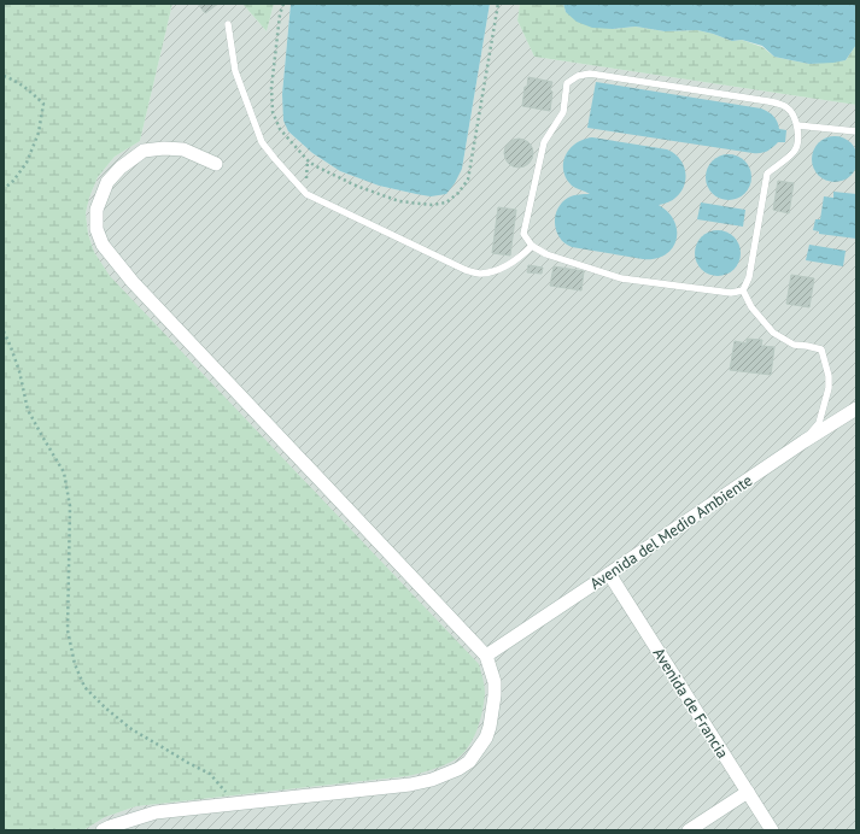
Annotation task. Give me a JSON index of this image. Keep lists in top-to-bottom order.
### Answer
{
  "streets": {
    "street": ["Avenida del Medio Ambiente", "Avenida de Francia"]
  },
  "crossings": [
    ["Avenida del Medio Ambiente", "Avenida de Francia"]
  ]
}
